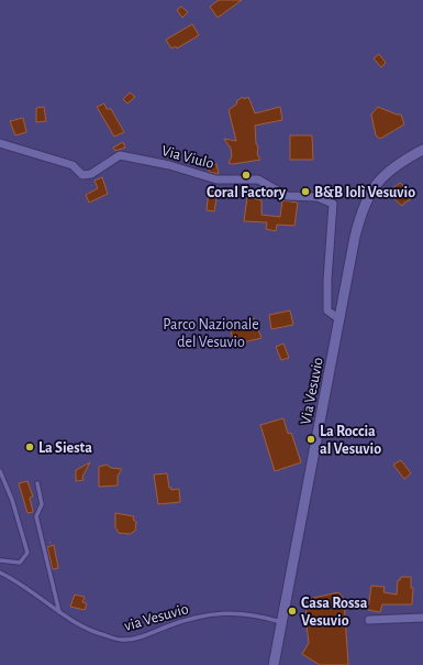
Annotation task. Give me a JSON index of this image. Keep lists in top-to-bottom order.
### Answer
{
  "streets": {
    "street": ["Via Viulo", "Via Vesuvio"],
    "lane": ["via Vesuvio"]
  },
  "crossings": [
    ["Via Viulo", "Via Vesuvio"],
    ["Via Vesuvio", "via Vesuvio"]
  ],
  "parks": ["Parco Nazionale del Vesuvio"],
  "places": [
    "Coral Factory",
    "B&B Iolì Vesuvio",
    "La Roccia al Vesuvio",
    "La Siesta",
    "Casa Rossa Vesuvio"
  ]
}
